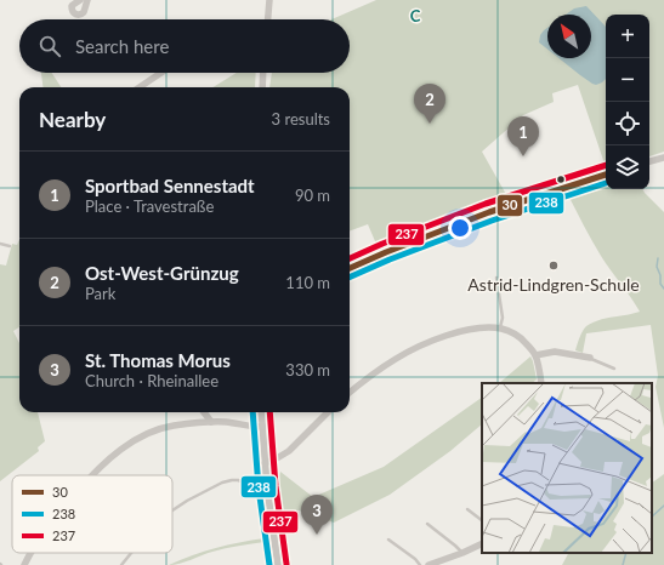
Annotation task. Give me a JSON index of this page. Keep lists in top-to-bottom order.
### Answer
{
  "places": ["Astrid-Lindgren-Schule"],
  "lines": ["transit line 237", "transit line 30", "transit line 238"],
  "legend": ["30", "238", "237"],
  "north": "top left",
  "page": {
    "map_buttons": ["+", "−"],
    "search": "Search here",
    "pins": ["2", "1", "3"],
    "heading": ["Nearby", "3 results"],
    "list": [
      {
        "mark": "1",
        "name": "Sportbad Sennestadt",
        "note": "Place · Travestraße",
        "value": "90 m"
      },
      {
        "mark": "2",
        "name": "Ost-West-Grünzug",
        "note": "Park",
        "value": "110 m"
      },
      {
        "mark": "3",
        "name": "St. Thomas Morus",
        "note": "Church · Rheinallee",
        "value": "330 m"
      }
    ]
  },
  "grid": {
    "columns": ["C"]
  }
}
